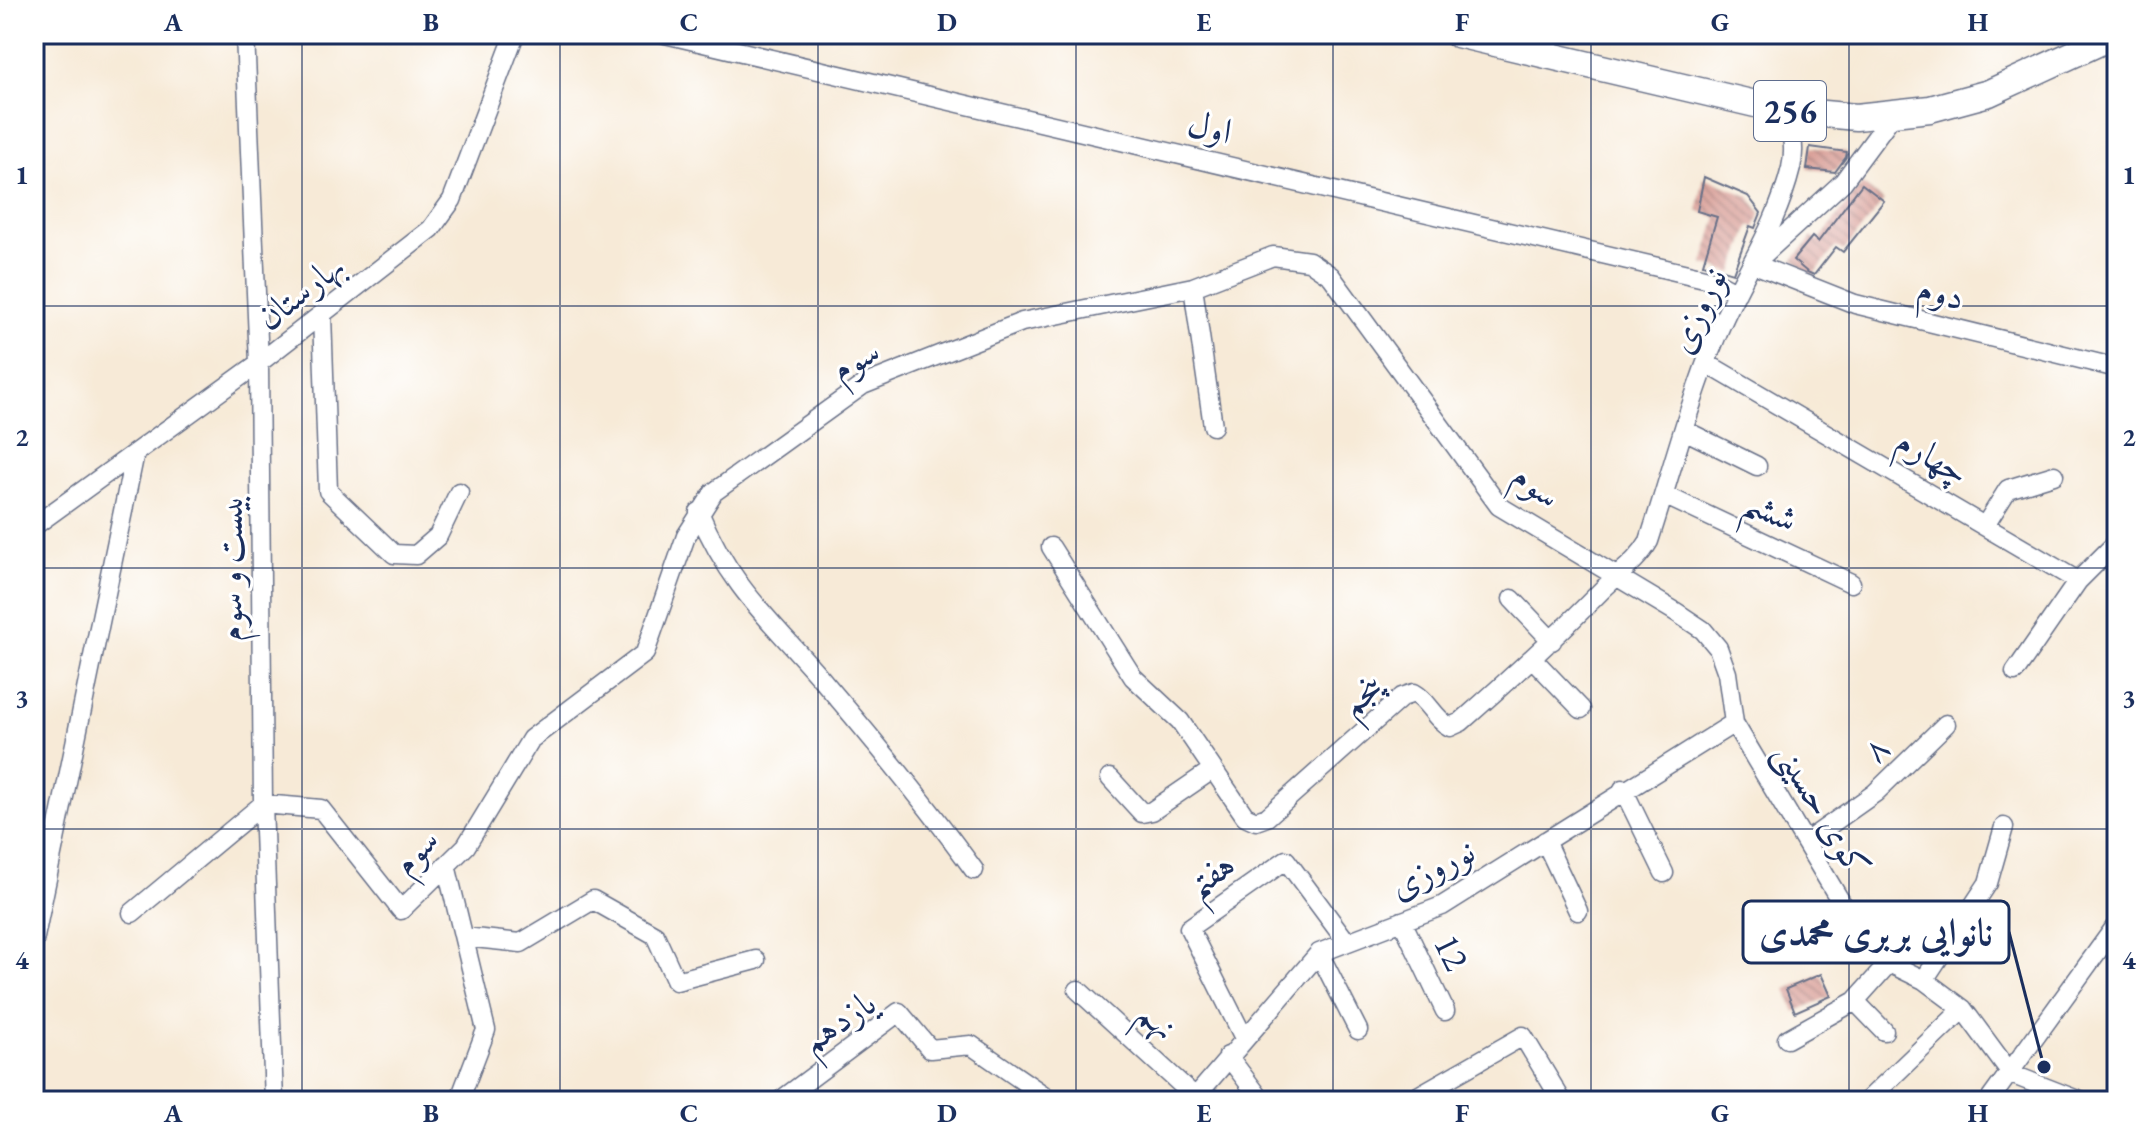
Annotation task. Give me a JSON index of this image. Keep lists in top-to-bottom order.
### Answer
{
  "streets": {
    "main road": ["256"],
    "street": [
      "اول",
      "بهارستان",
      "دوم",
      "نوروزی",
      "سوم",
      "چهارم",
      "ششم",
      "بیست و سوم",
      "پنجم",
      "۸",
      "کوی حسینی",
      "هفتم",
      "12",
      "نهم",
      "یازدهم"
    ]
  },
  "crossings": [
    ["256", "نوروزی"],
    ["اول", "نوروزی"],
    ["بهارستان", "بیست و سوم"],
    ["دوم", "نوروزی"],
    ["نوروزی", "سوم"],
    ["نوروزی", "چهارم"],
    ["نوروزی", "ششم"],
    ["نوروزی", "پنجم"],
    ["نوروزی", "کوی حسینی"],
    ["نوروزی", "هفتم"],
    ["نوروزی", "12"],
    ["نوروزی", "نهم"],
    ["سوم", "بیست و سوم"],
    ["سوم", "پنجم"],
    ["سوم", "کوی حسینی"],
    ["۸", "کوی حسینی"]
  ],
  "places": ["نانوایی بربری محمدی"],
  "grid": {
    "columns": [
      "A",
      "B",
      "C",
      "D",
      "E",
      "F",
      "G",
      "H"
    ],
    "rows": [
      "1",
      "2",
      "3",
      "4"
    ]
  }
}
